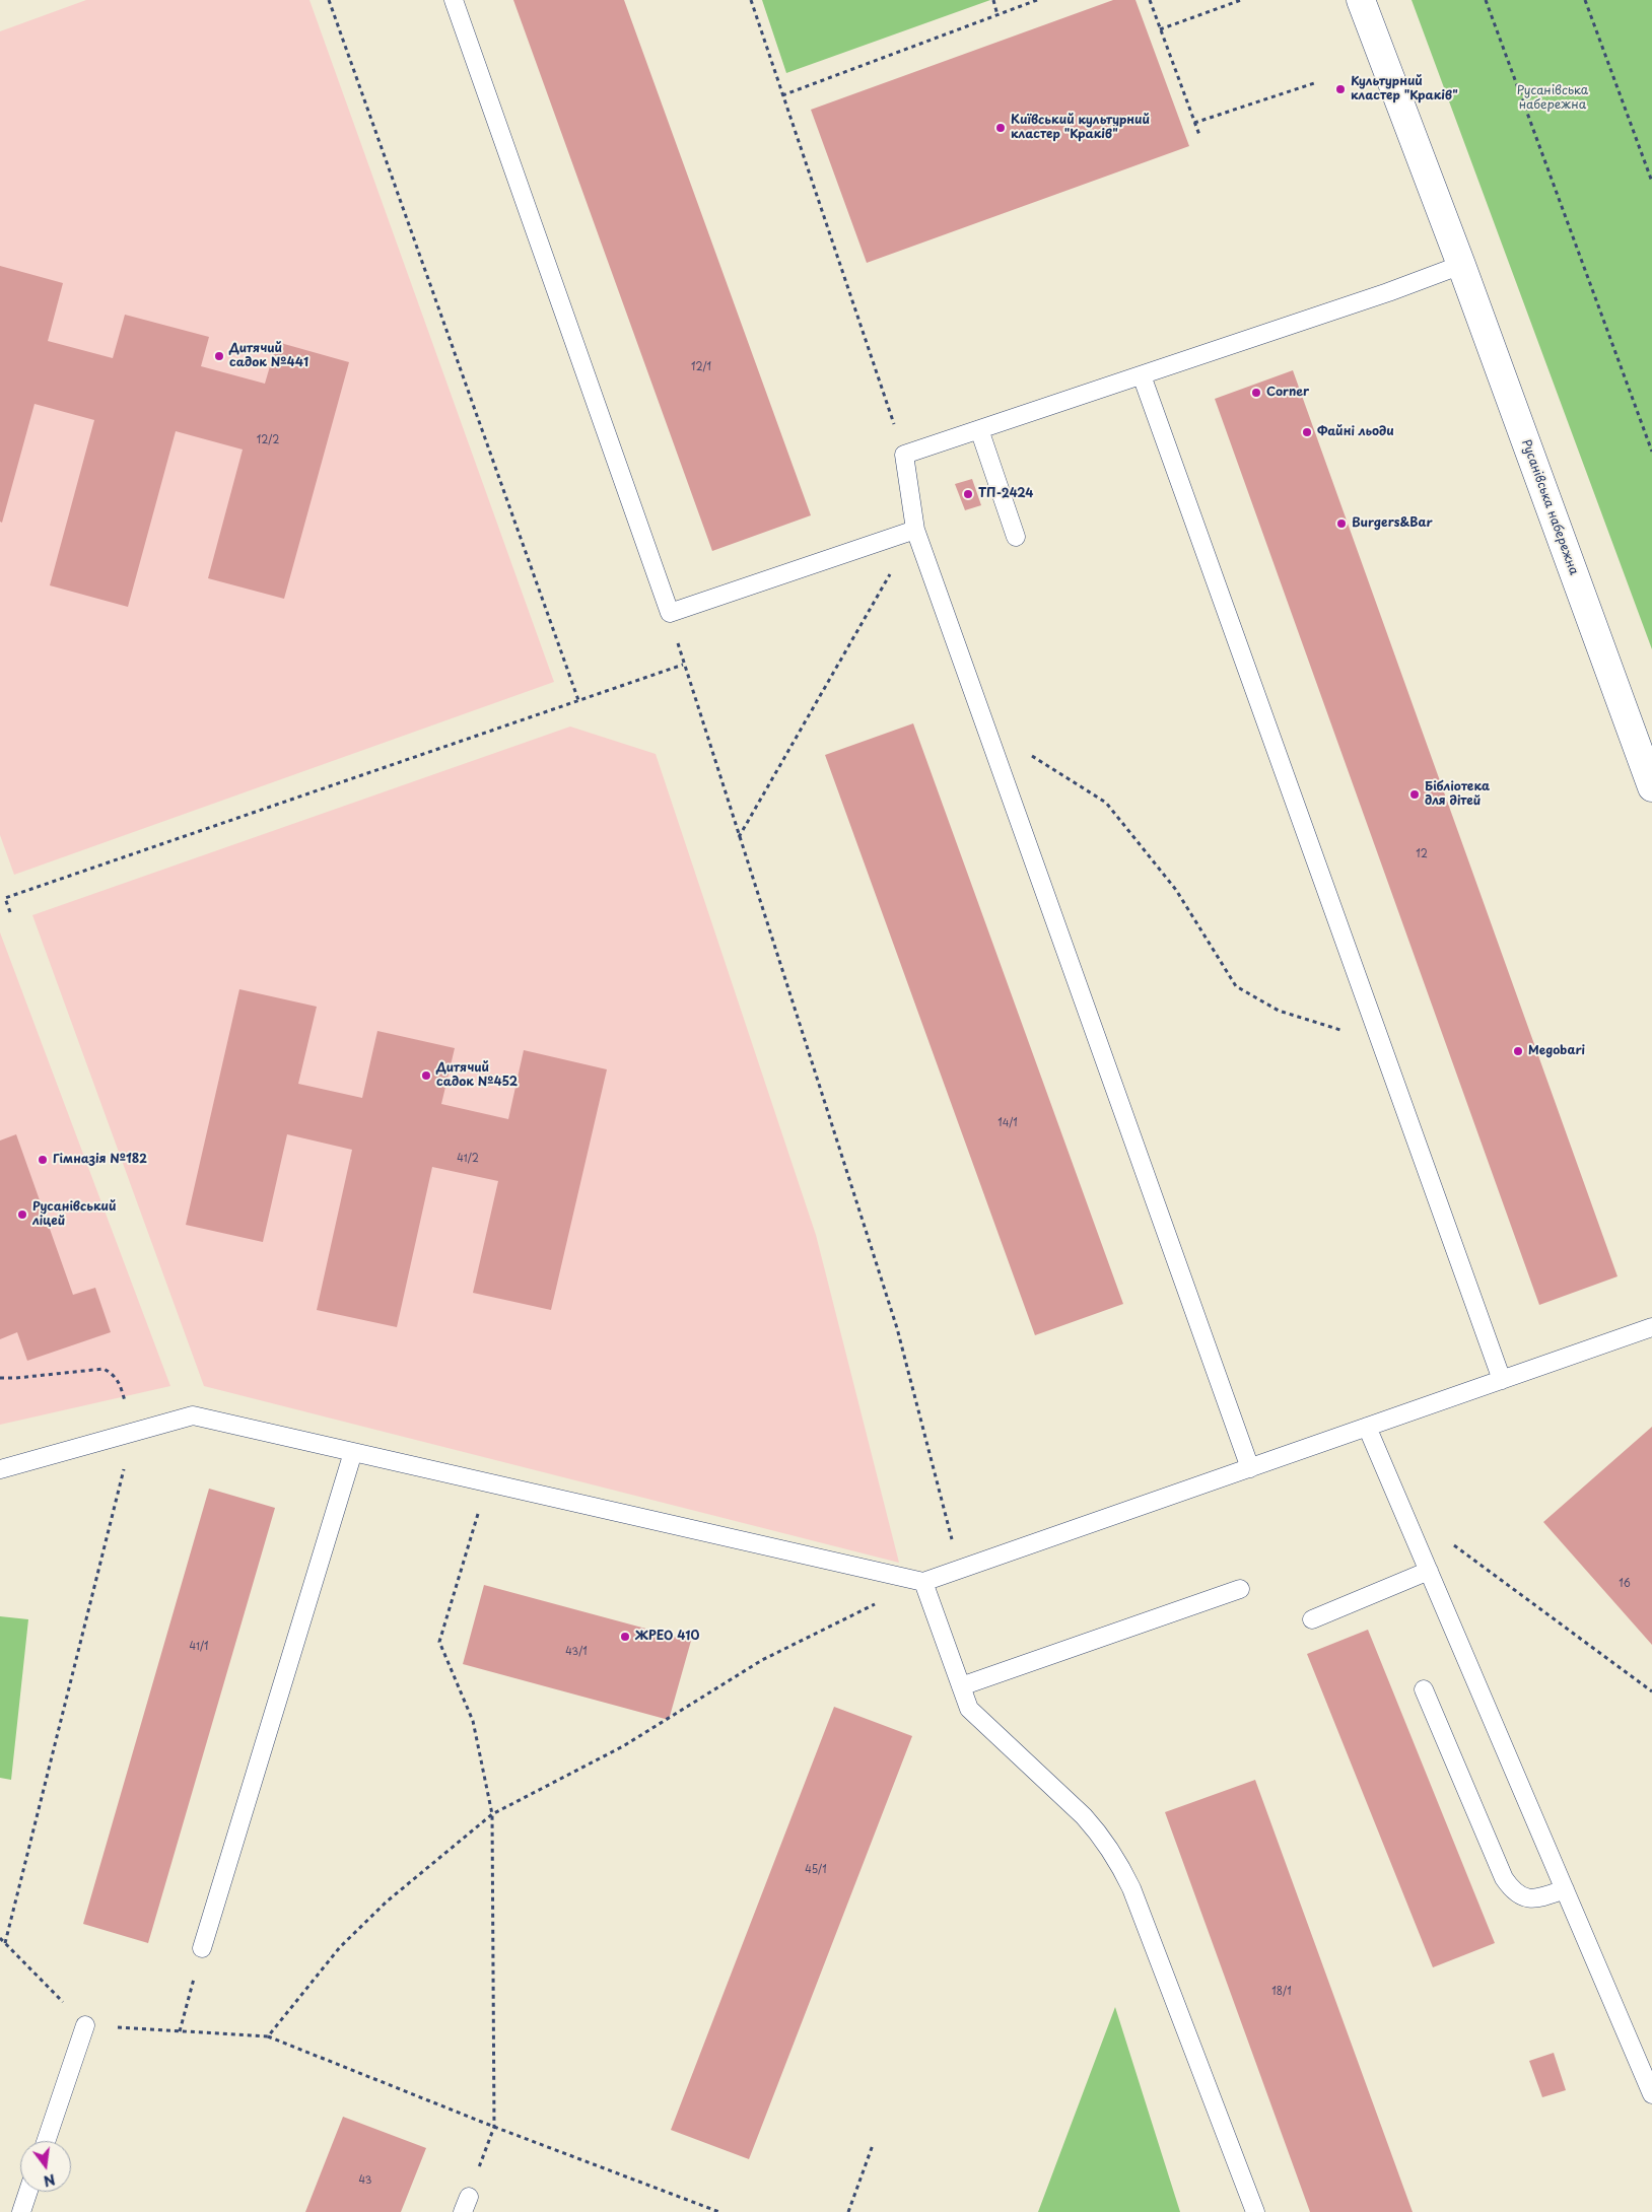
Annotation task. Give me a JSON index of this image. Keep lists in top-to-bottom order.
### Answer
{
  "streets": {
    "main road": ["Русанівська набережна"]
  },
  "parks": ["Русанівська набережна"],
  "places": [
    "Культурний кластер \"Краків\"",
    "Київський культурний кластер \"Краків\"",
    "Дитячий садок №441",
    "Corner",
    "Файні льоди",
    "ТП-2424",
    "Burgers&Bar",
    "Бібліотека для дітей",
    "Megobari",
    "Дитячий садок №452",
    "Гімназія №182",
    "Русанівський ліцей",
    "ЖРЕО 410"
  ],
  "house_numbers": [
    "12/1",
    "12/2",
    "12",
    "14/1",
    "41/2",
    "16",
    "41/1",
    "43/1",
    "45/1",
    "18/1",
    "43"
  ],
  "north": "bottom"
}
